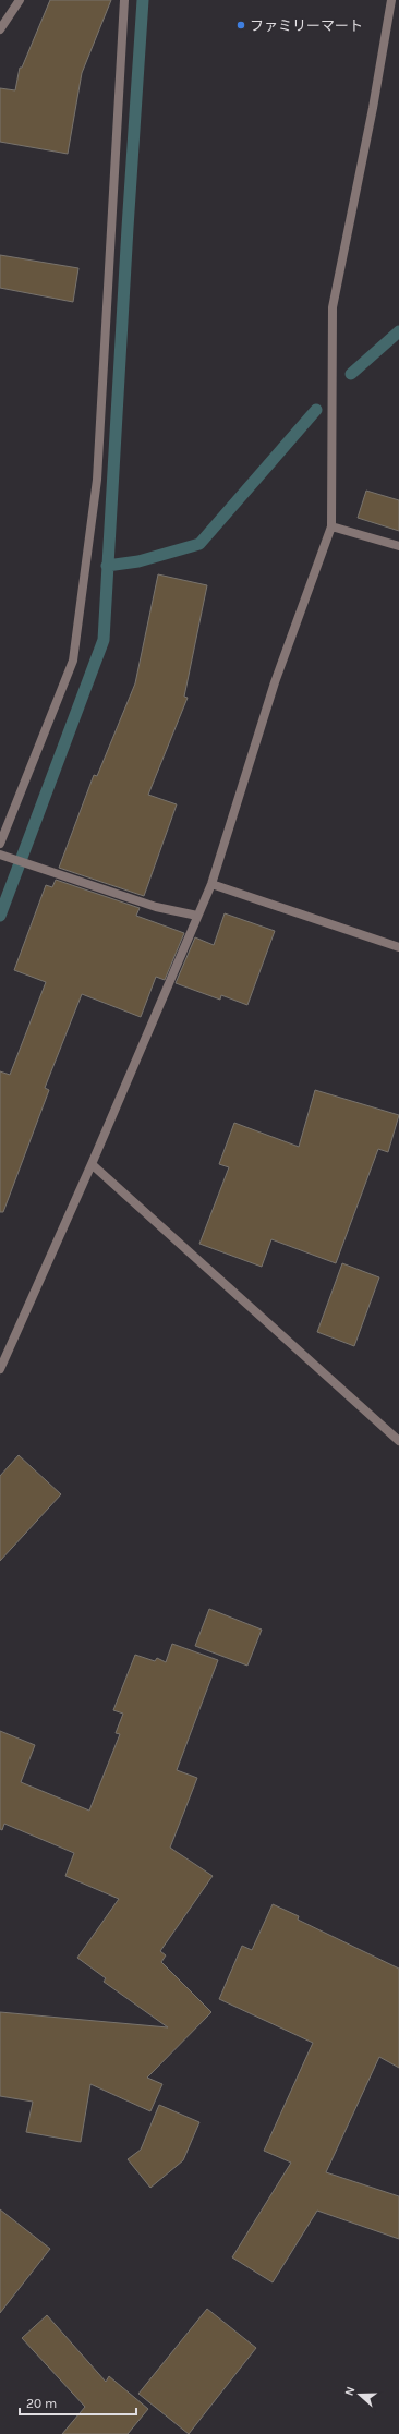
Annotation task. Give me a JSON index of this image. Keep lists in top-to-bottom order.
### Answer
{
  "places": ["ファミリーマート"],
  "scale_bar": "20 m",
  "north": "left"
}
